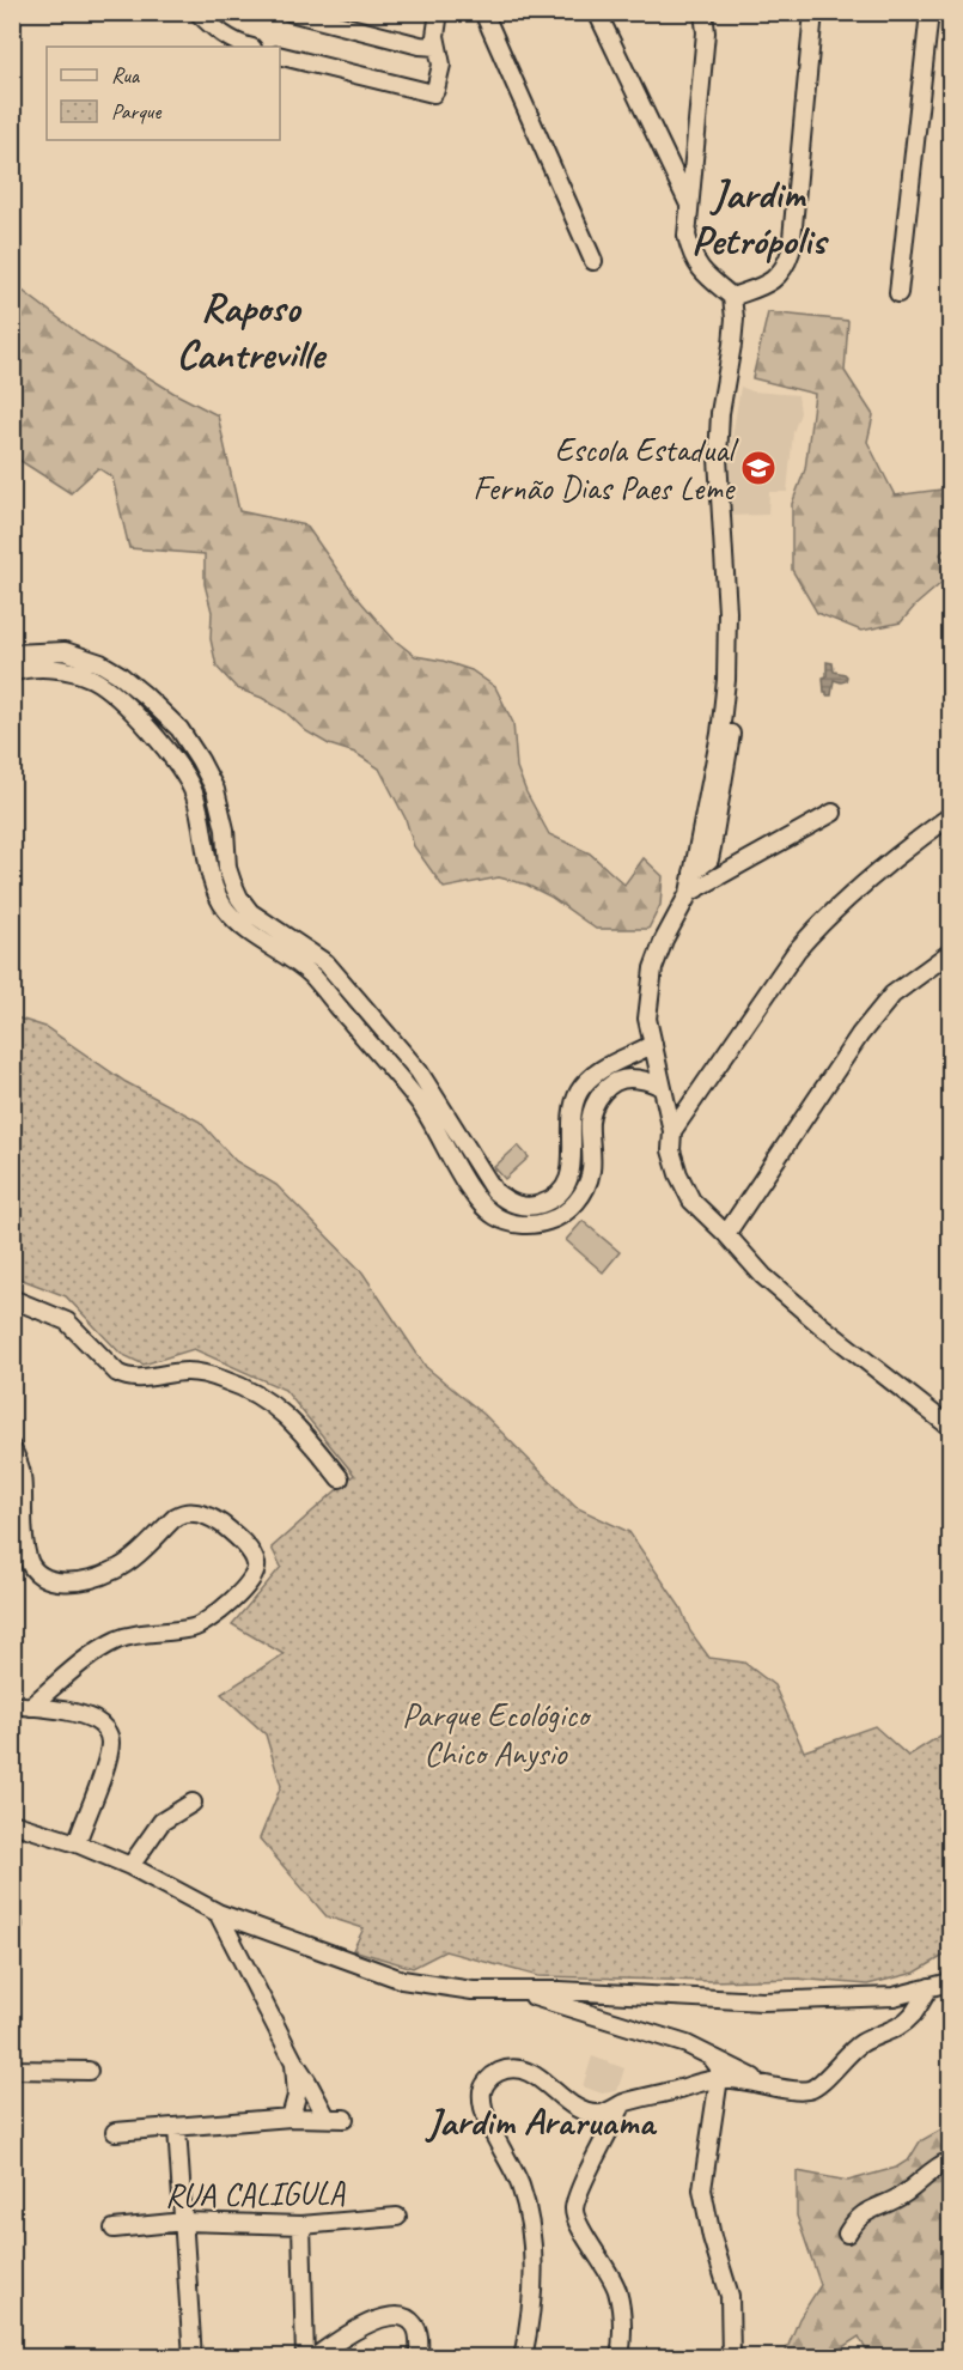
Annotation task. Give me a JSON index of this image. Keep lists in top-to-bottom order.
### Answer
{
  "streets": {
    "street": ["RUA CALIGULA"]
  },
  "districts": ["Jardim Petrópolis", "Raposo Cantreville", "Jardim Araruama"],
  "parks": ["Parque Ecológico Chico Anysio"],
  "places": {
    "school or university": ["Escola Estadual Fernão Dias Paes Leme"]
  },
  "legend": ["Rua", "Parque"]
}
